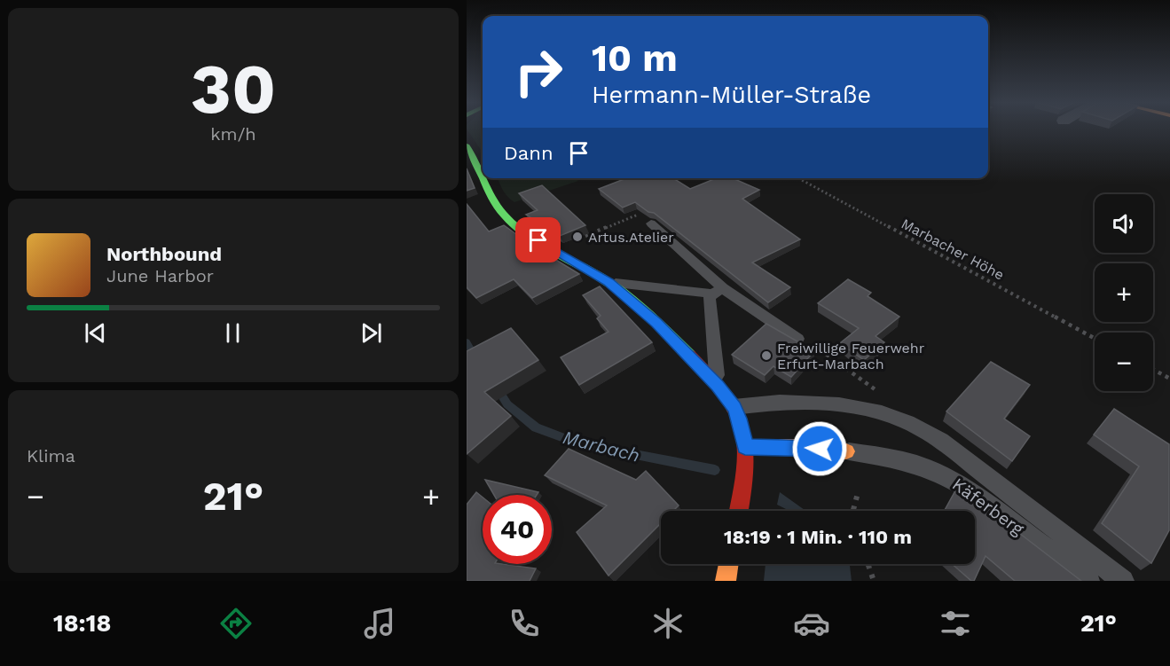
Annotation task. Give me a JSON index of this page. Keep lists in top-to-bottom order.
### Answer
{
  "streets": {
    "lane": ["Käferberg"],
    "path": ["Marbacher Höhe"]
  },
  "water": ["Marbach"],
  "places": ["Artus.Atelier", "Freiwillige Feuerwehr Erfurt-Marbach"],
  "page": {
    "tile": [
      ["30", "km/h"],
      "Klima"
    ],
    "turn": ["10 m", "Hermann-Müller-Straße"],
    "then": "Dann",
    "map_buttons": ["+", "−"],
    "song": ["Northbound", "June Harbor"],
    "heat": ["−", "21°", "+"],
    "limit": "40",
    "trip": "18:19 · 1 Min. · 110 m",
    "tabs": ["18:18", "21°"]
  }
}
